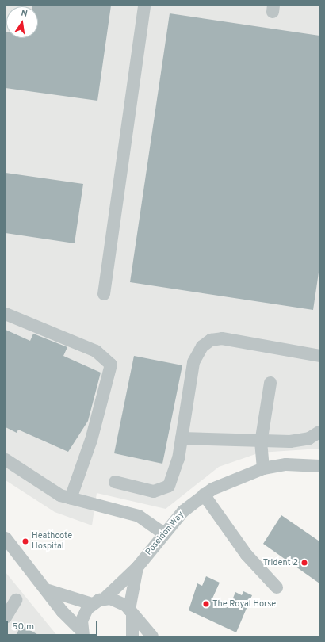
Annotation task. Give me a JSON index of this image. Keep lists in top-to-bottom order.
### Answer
{
  "streets": {
    "street": ["Poseidon Way"]
  },
  "places": ["Heathcote Hospital", "Trident 2", "The Royal Horse"],
  "scale_bar": "50 m",
  "north": "top"
}
